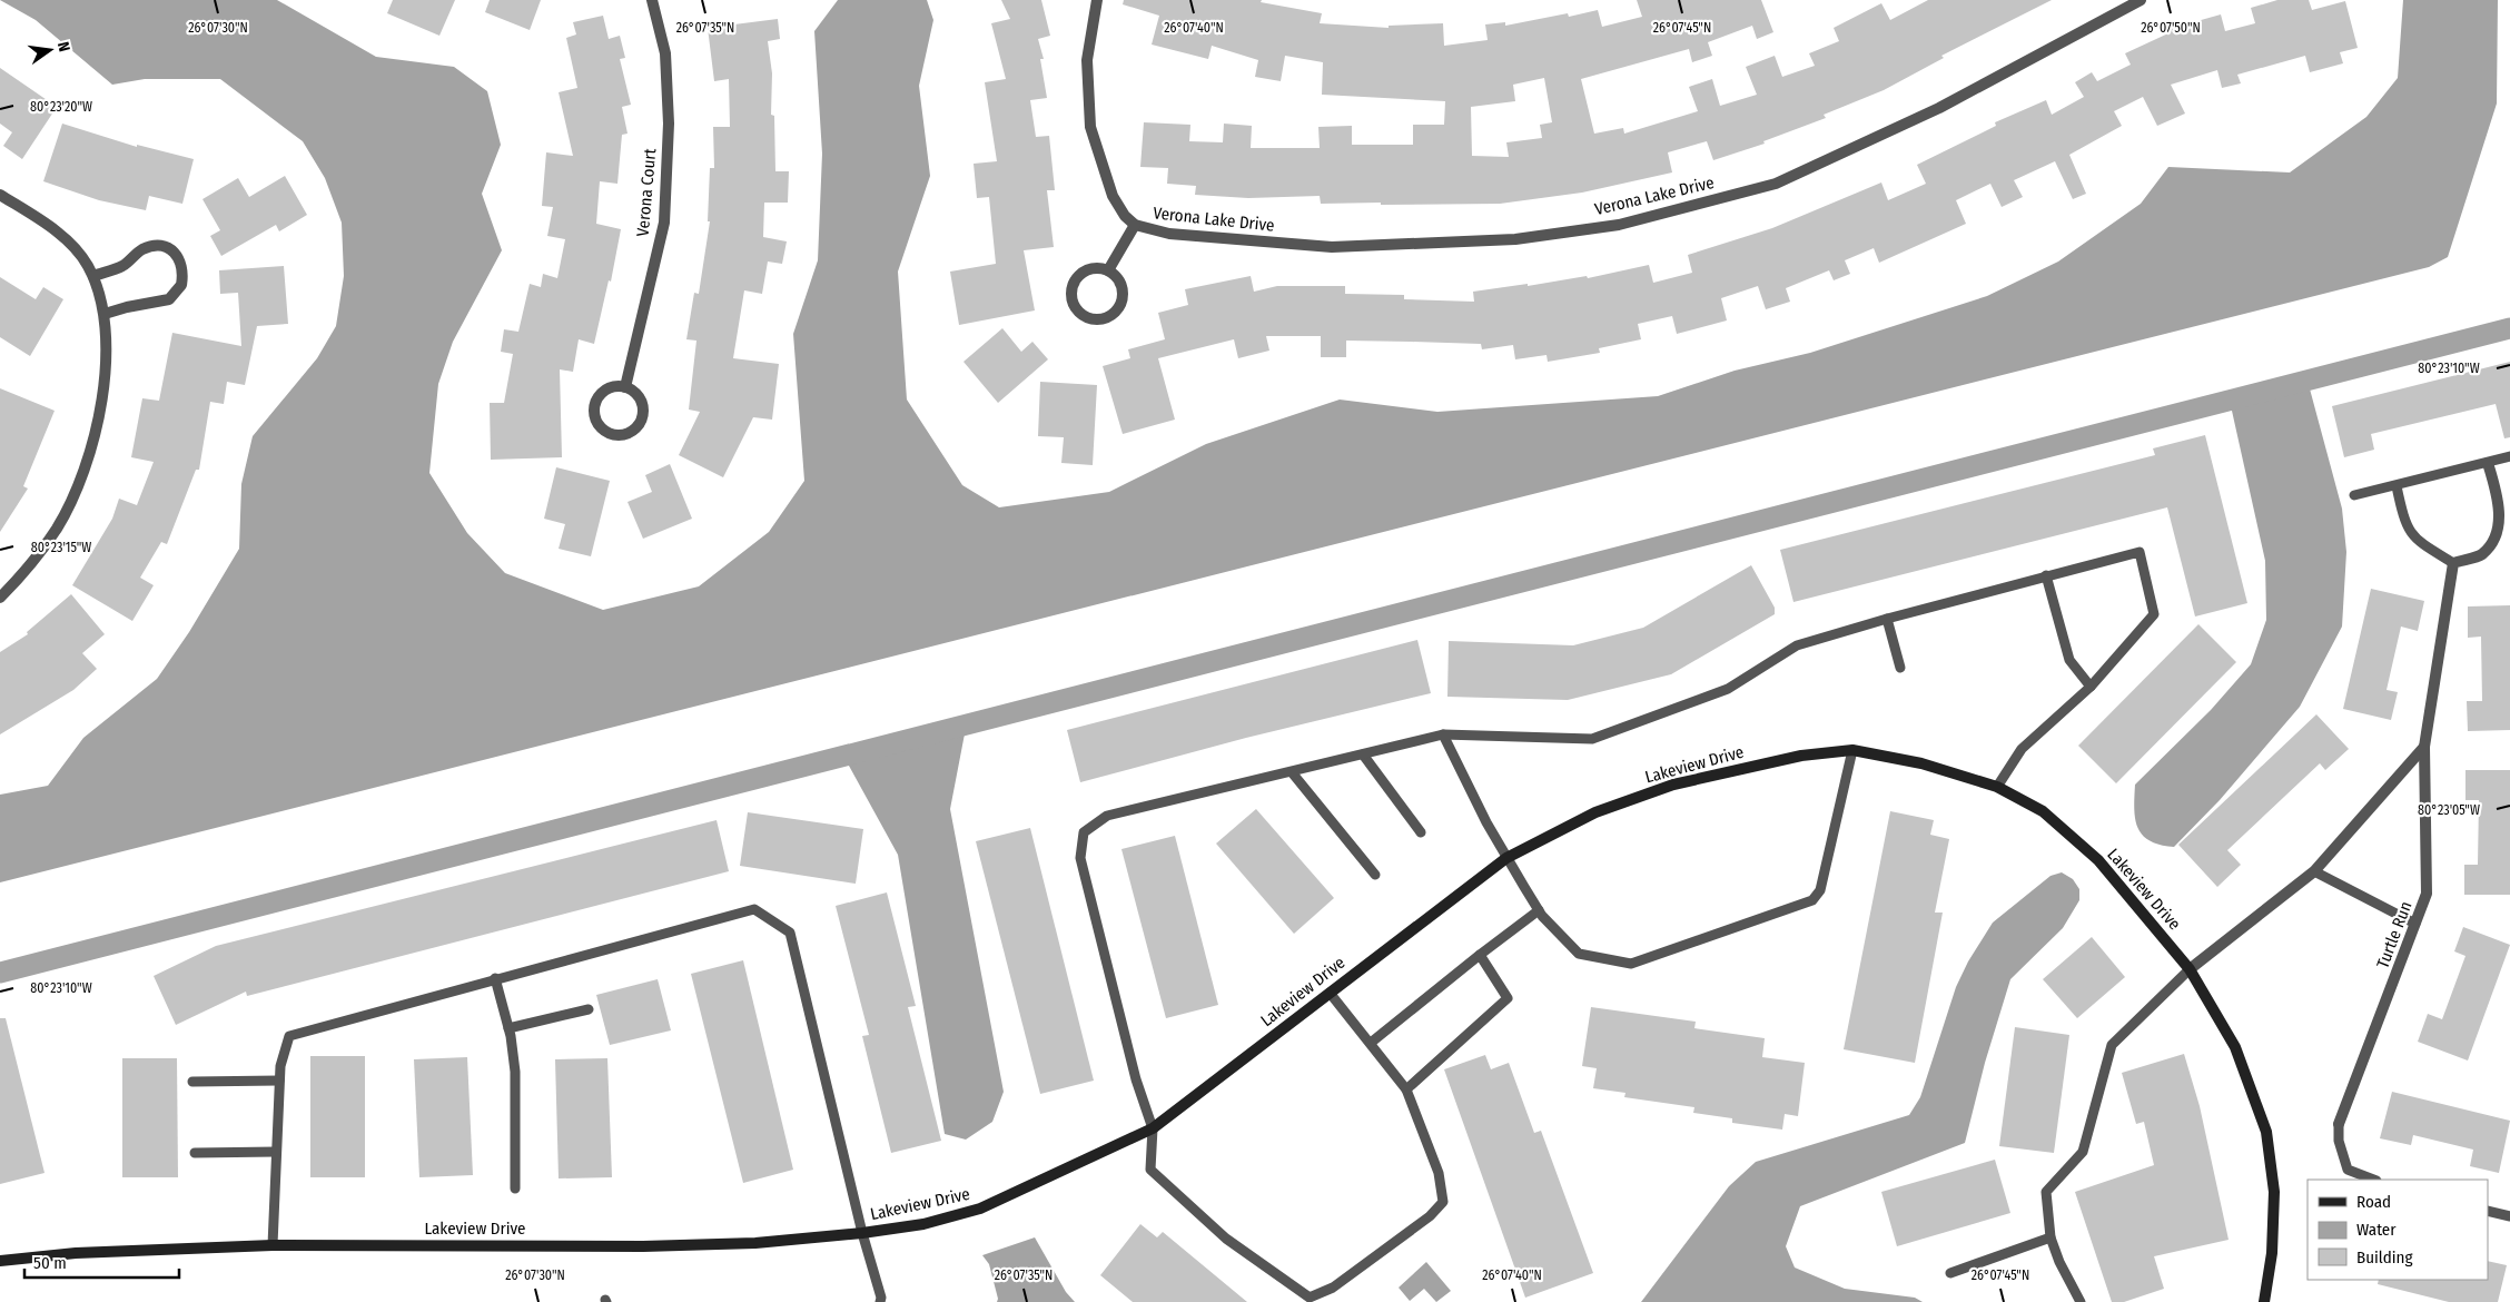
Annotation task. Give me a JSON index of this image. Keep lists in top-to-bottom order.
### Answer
{
  "streets": {
    "street": [
      "Verona Court",
      "Verona Lake Drive",
      "Lakeview Drive",
      "Turtle Run"
    ]
  },
  "legend": ["Road", "Water", "Building"],
  "scale_bar": "50 m",
  "north": "right",
  "coordinates": [
    "26°07'30\"N",
    "26°07'35\"N",
    "26°07'40\"N",
    "26°07'45\"N",
    "26°07'50\"N",
    "80°23'20\"W",
    "80°23'10\"W",
    "80°23'15\"W",
    "80°23'05\"W"
  ]
}
